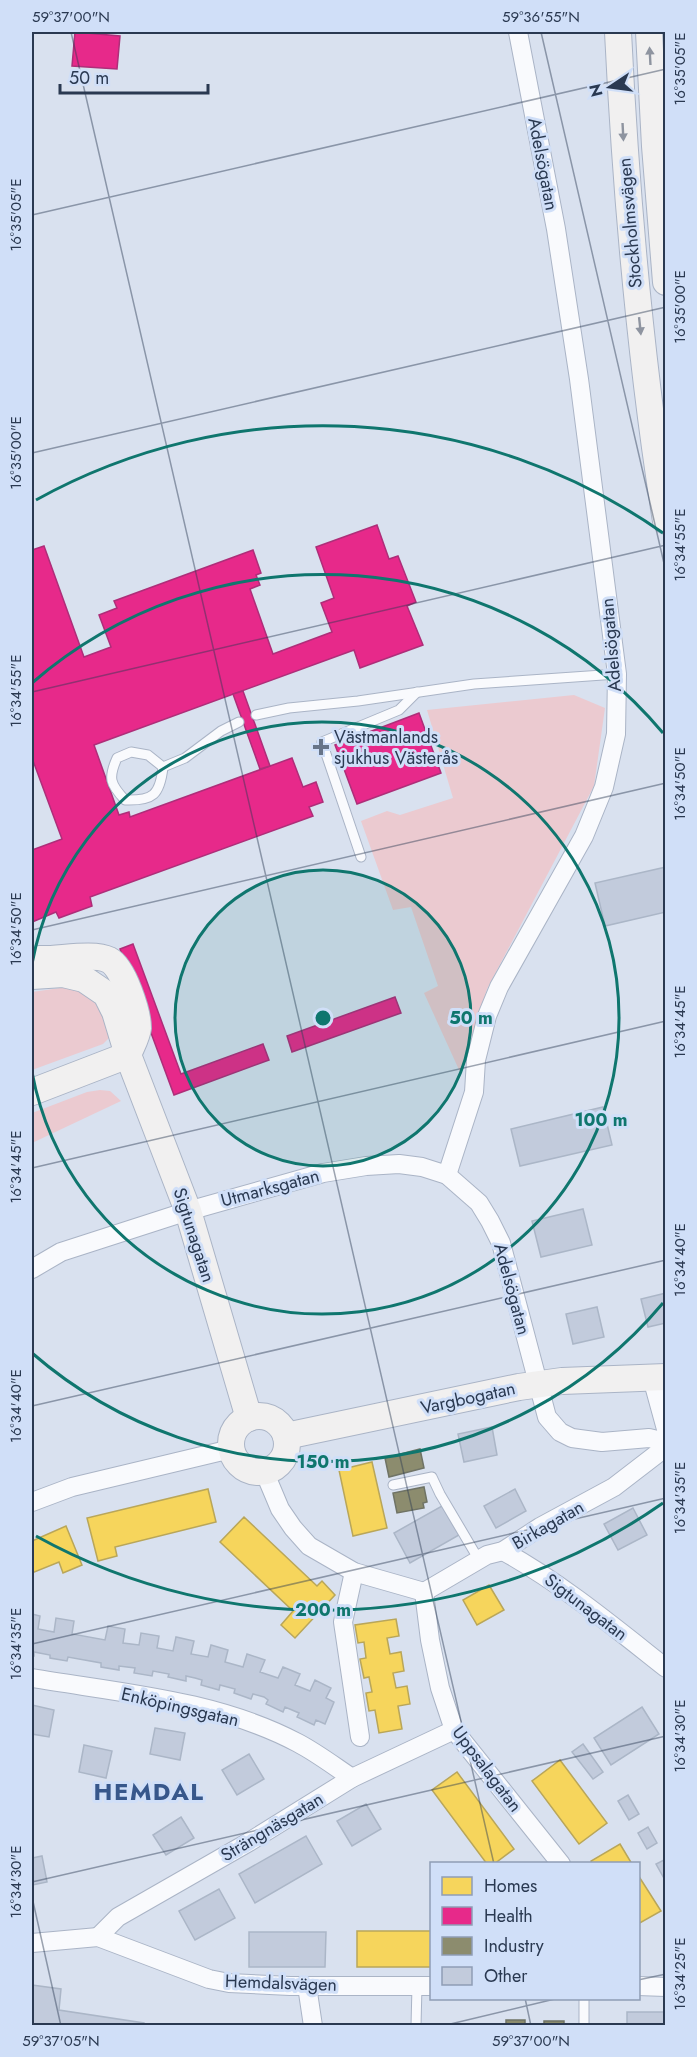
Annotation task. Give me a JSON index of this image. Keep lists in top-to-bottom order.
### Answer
{
  "streets": {
    "street": [
      "Adelsögatan",
      "Stockholmsvägen",
      "Utmarksgatan",
      "Sigtunagatan",
      "Vargbogatan",
      "Birkagatan",
      "Enköpingsgatan",
      "Uppsalagatan",
      "Strängnäsgatan",
      "Hemdalsvägen"
    ]
  },
  "crossings": [
    ["Adelsögatan", "Utmarksgatan"],
    ["Adelsögatan", "Vargbogatan"],
    ["Utmarksgatan", "Sigtunagatan"],
    ["Sigtunagatan", "Vargbogatan"],
    ["Sigtunagatan", "Birkagatan"],
    ["Birkagatan", "Uppsalagatan"],
    ["Enköpingsgatan", "Strängnäsgatan"],
    ["Uppsalagatan", "Strängnäsgatan"],
    ["Strängnäsgatan", "Hemdalsvägen"]
  ],
  "districts": ["HEMDAL"],
  "places": {
    "health": ["Västmanlands sjukhus Västerås"]
  },
  "legend": [
    "Homes",
    "Health",
    "Industry",
    "Other"
  ],
  "scale_bar": "50 m",
  "north": "left",
  "coordinates": [
    "59°37'00\"N",
    "59°36'55\"N",
    "16°35'05\"E",
    "16°35'00\"E",
    "16°34'55\"E",
    "16°34'50\"E",
    "16°34'45\"E",
    "16°34'40\"E",
    "16°34'35\"E",
    "16°34'30\"E",
    "16°34'25\"E",
    "59°37'05\"N"
  ],
  "rings": [
    "50 m",
    "100 m",
    "150 m",
    "200 m"
  ]
}
